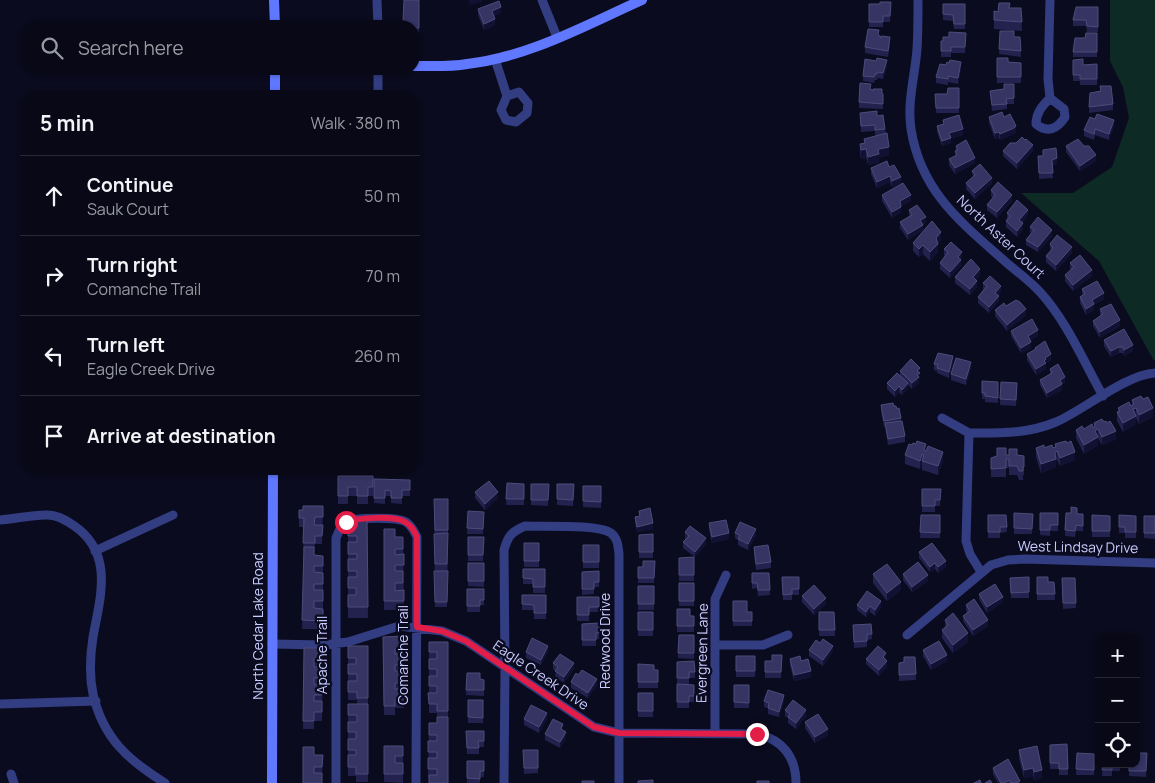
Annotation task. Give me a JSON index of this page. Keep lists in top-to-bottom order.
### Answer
{
  "streets": {
    "main road": ["North Cedar Lake Road"],
    "street": [
      "North Aster Court",
      "West Lindsay Drive",
      "Redwood Drive",
      "Evergreen Lane",
      "Apache Trail",
      "Comanche Trail",
      "Eagle Creek Drive"
    ]
  },
  "crossings": [
    ["North Cedar Lake Road", "Eagle Creek Drive"],
    ["Redwood Drive", "Eagle Creek Drive"],
    ["Evergreen Lane", "Eagle Creek Drive"],
    ["Apache Trail", "Comanche Trail"],
    ["Apache Trail", "Eagle Creek Drive"],
    ["Comanche Trail", "Eagle Creek Drive"]
  ],
  "page": {
    "search": "Search here",
    "heading": ["5 min", "Walk · 380 m"],
    "list": [
      ["Continue", "Sauk Court", "50 m"],
      ["Turn right", "Comanche Trail", "70 m"],
      ["Turn left", "Eagle Creek Drive", "260 m"],
      "Arrive at destination"
    ],
    "map_buttons": ["+", "−"]
  }
}
